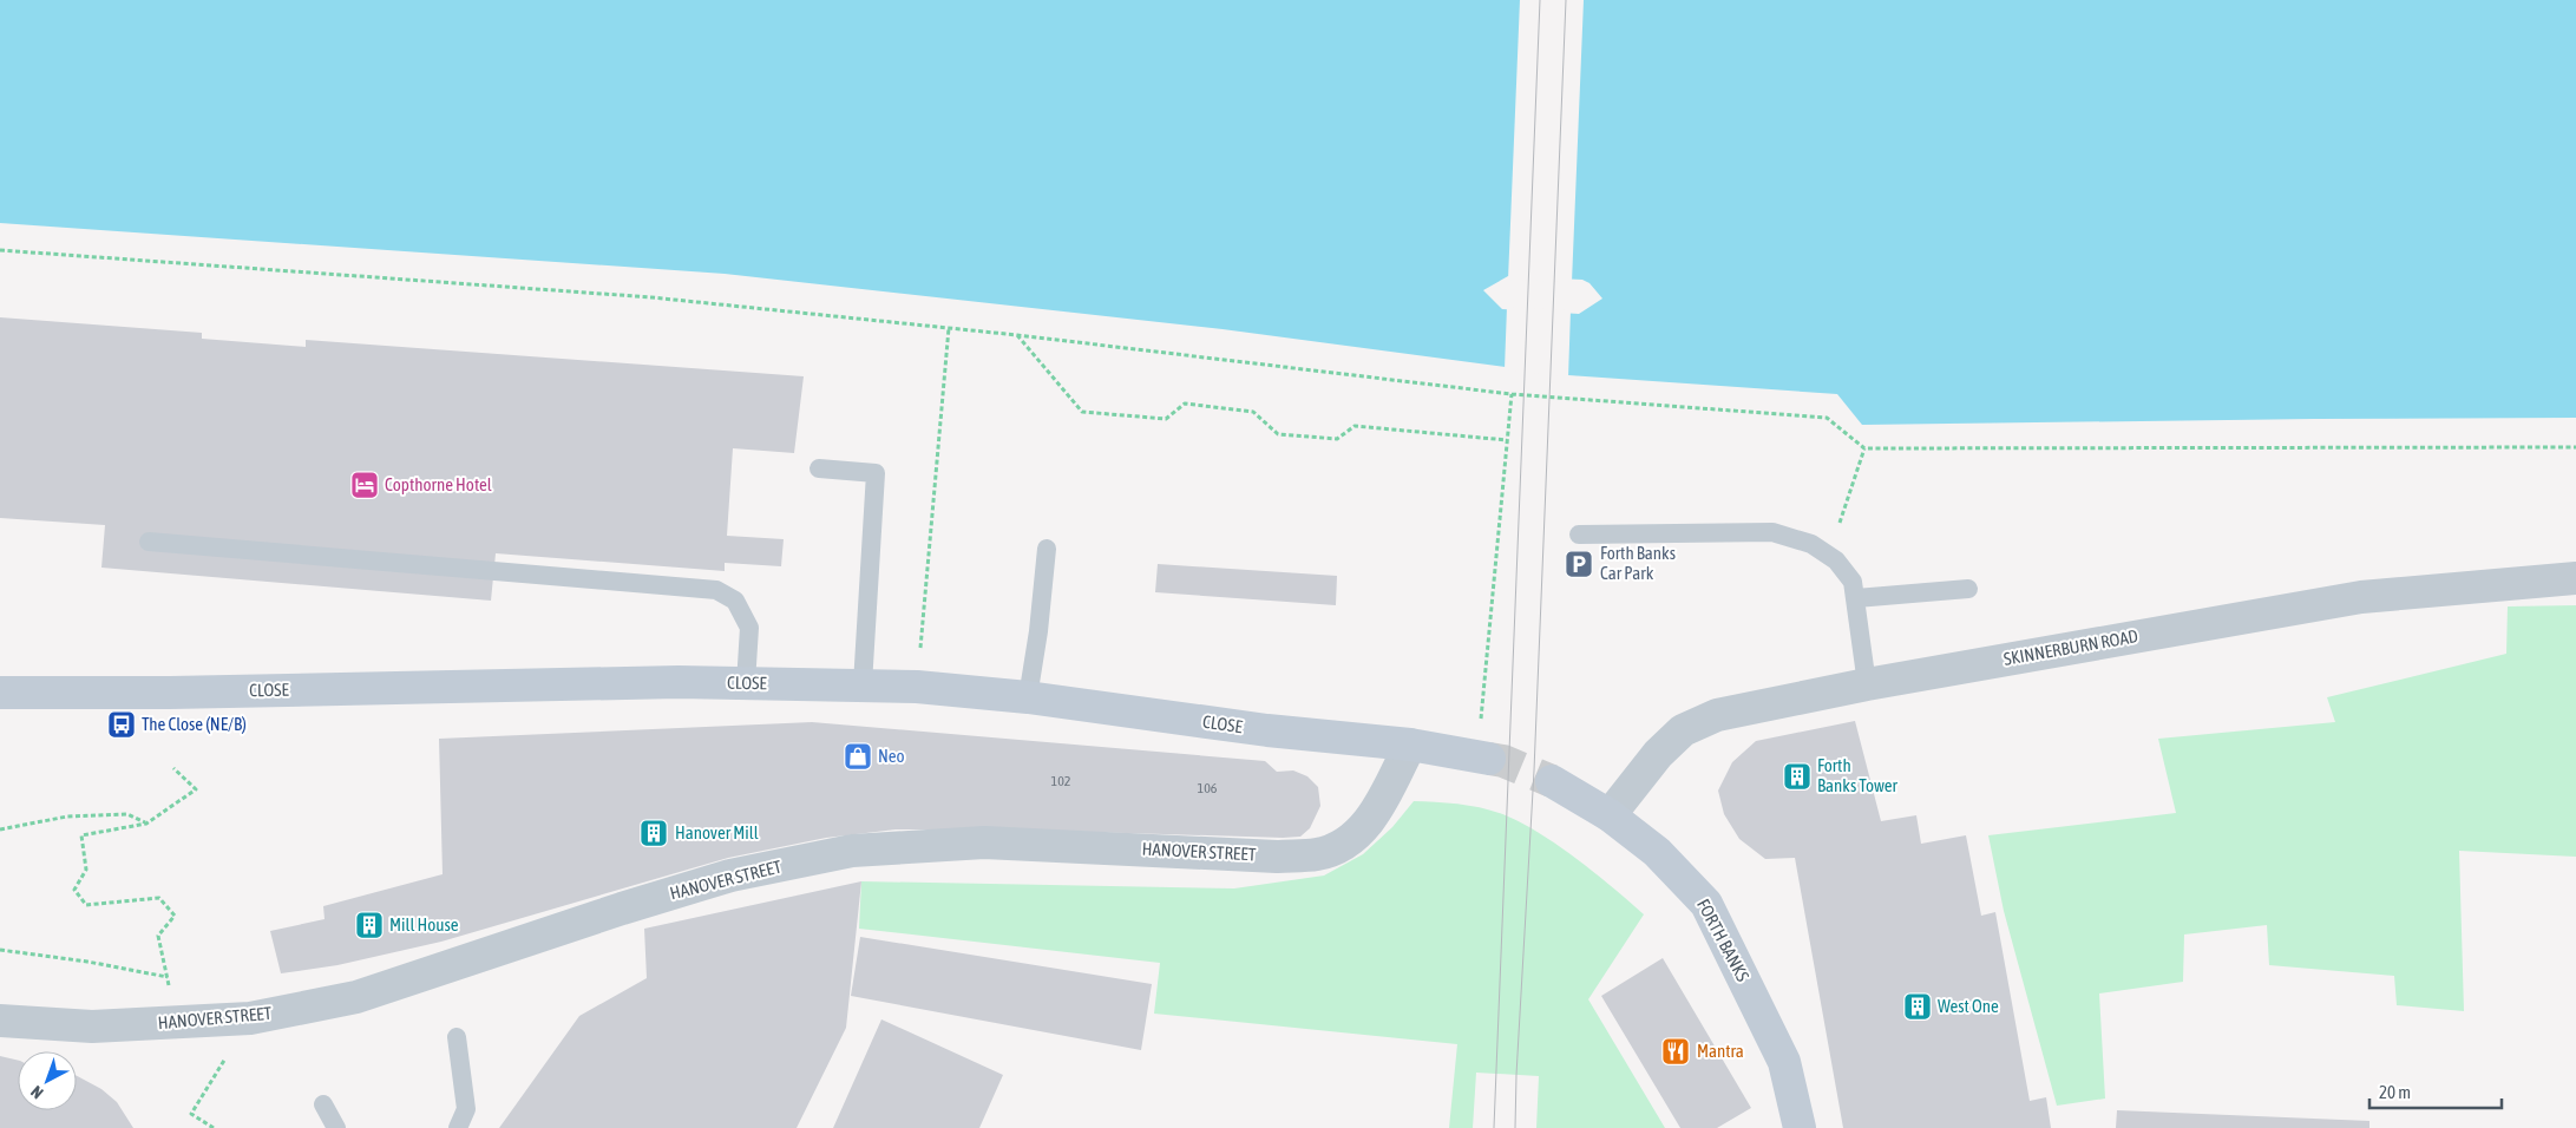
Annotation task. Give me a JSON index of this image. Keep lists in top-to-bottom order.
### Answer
{
  "streets": {
    "main road": ["CLOSE", "FORTH BANKS"],
    "street": ["SKINNERBURN ROAD", "HANOVER STREET"]
  },
  "crossings": [
    ["SKINNERBURN ROAD", "FORTH BANKS"],
    ["CLOSE", "HANOVER STREET"]
  ],
  "places": {
    "hotel": ["Copthorne Hotel"],
    "parking": ["Forth Banks Car Park"],
    "bus stop": ["The Close (NE/B)"],
    "shop": ["Neo"],
    "building": [
      "Forth Banks Tower",
      "Hanover Mill",
      "Mill House",
      "West One"
    ],
    "restaurant": ["Mantra"]
  },
  "house_numbers": ["102", "106"],
  "scale_bar": "20 m",
  "north": "bottom left"
}
